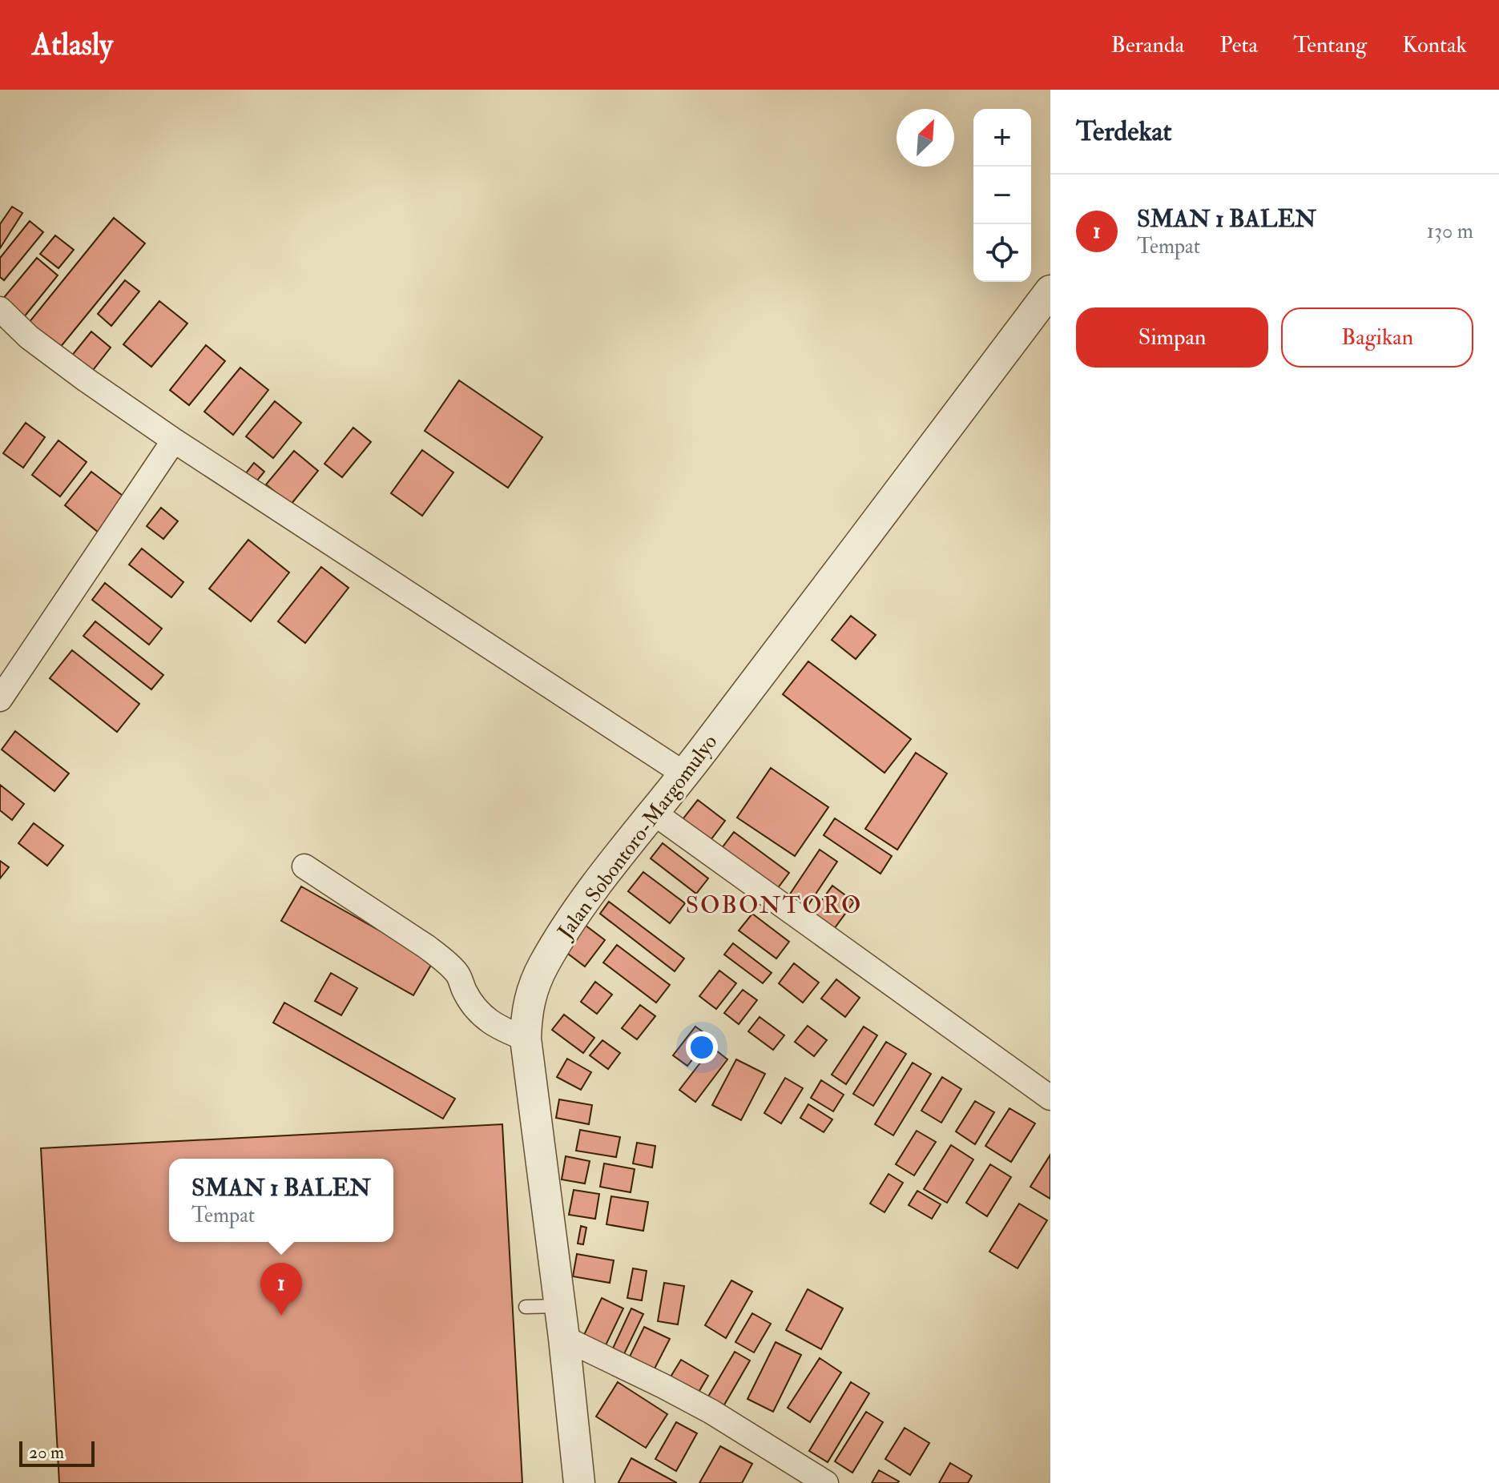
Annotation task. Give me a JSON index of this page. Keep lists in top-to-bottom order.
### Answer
{
  "streets": {
    "street": ["Jalan Sobontoro-Margomulyo"]
  },
  "districts": ["SOBONTORO"],
  "scale_bar": "20 m",
  "north": "top right",
  "page": {
    "header": "Atlasly",
    "nav": [
      "Beranda",
      "Peta",
      "Tentang",
      "Kontak"
    ],
    "heading": "Terdekat",
    "map_buttons": ["+", "−"],
    "list": [
      {
        "mark": "1",
        "name": "SMAN 1 BALEN",
        "note": "Tempat",
        "value": "130 m"
      }
    ],
    "buttons": ["Simpan", "Bagikan"],
    "popup": ["SMAN 1 BALEN", "Tempat"],
    "pins": "1",
    "scale": "20 m"
  }
}
